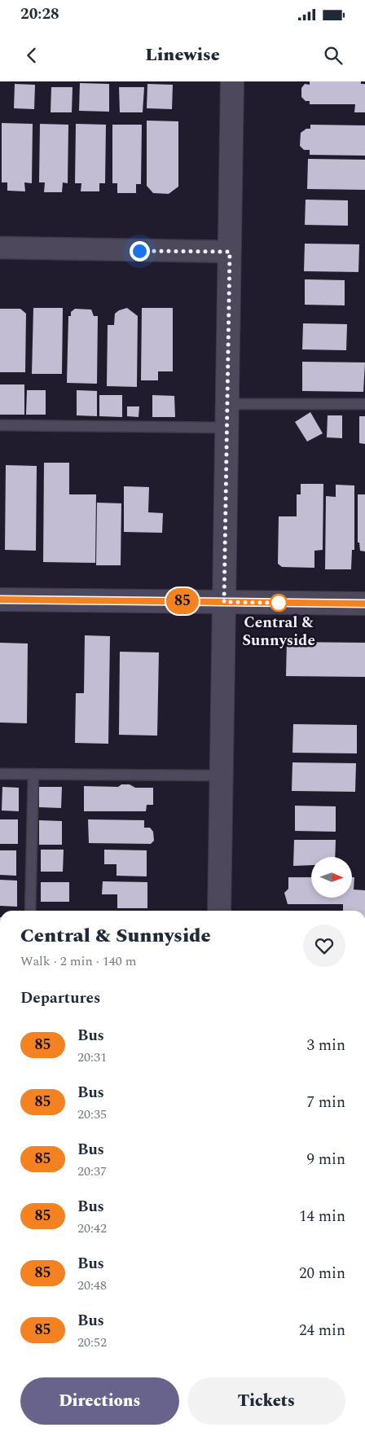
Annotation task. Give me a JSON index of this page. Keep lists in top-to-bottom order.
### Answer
{
  "places": ["Central & Sunnyside"],
  "lines": ["bus line 85"],
  "north": "right",
  "page": {
    "status": "20:28",
    "header": "Linewise",
    "on_map": "85",
    "heading": [
      ["Central & Sunnyside", "Walk · 2 min · 140 m"],
      "Departures"
    ],
    "list": [
      {
        "mark": "85",
        "name": "Bus",
        "note": "20:31",
        "value": "3 min"
      },
      {
        "mark": "85",
        "name": "Bus",
        "note": "20:35",
        "value": "7 min"
      },
      {
        "mark": "85",
        "name": "Bus",
        "note": "20:37",
        "value": "9 min"
      },
      {
        "mark": "85",
        "name": "Bus",
        "note": "20:42",
        "value": "14 min"
      },
      {
        "mark": "85",
        "name": "Bus",
        "note": "20:48",
        "value": "20 min"
      },
      {
        "mark": "85",
        "name": "Bus",
        "note": "20:52",
        "value": "24 min"
      }
    ],
    "buttons": ["Directions", "Tickets"]
  }
}
